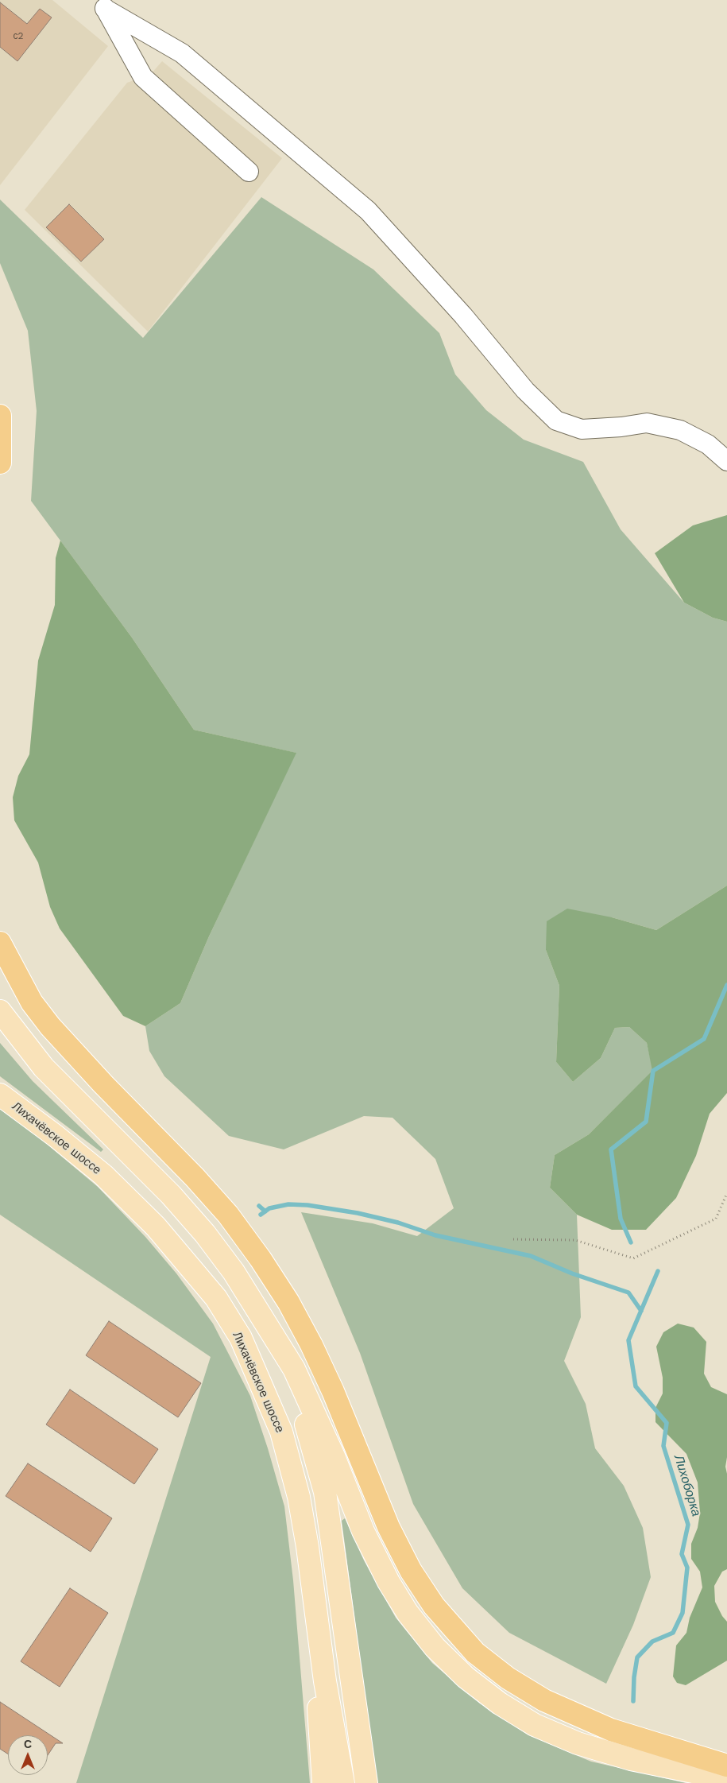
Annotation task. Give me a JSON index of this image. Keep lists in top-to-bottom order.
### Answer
{
  "streets": {
    "main road": ["Лихачёвское шоссе"]
  },
  "water": ["Лихоборка"],
  "house_numbers": ["с2"],
  "north": "top"
}
